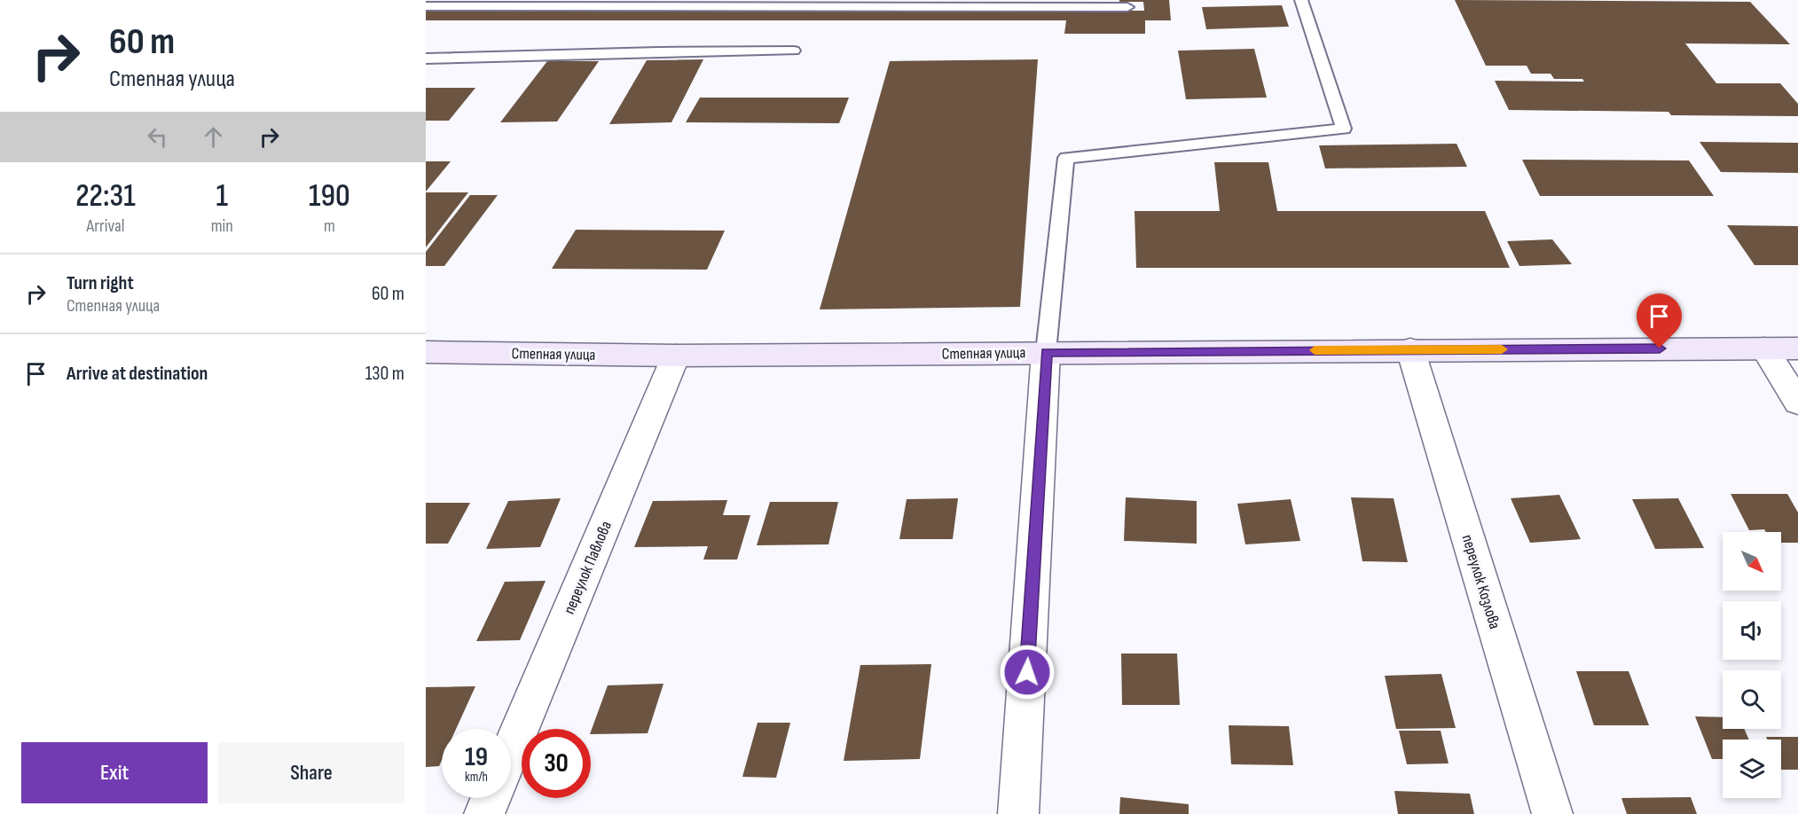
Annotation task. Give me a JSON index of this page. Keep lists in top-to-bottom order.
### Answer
{
  "streets": {
    "main road": ["Степная улица"],
    "street": ["переулок Павлова", "переулок Козлова"]
  },
  "crossings": [
    ["Степная улица", "переулок Павлова"],
    ["Степная улица", "переулок Козлова"]
  ],
  "north": "bottom right",
  "page": {
    "turn": ["60 m", "Степная улица"],
    "eta": [
      "22:31",
      "Arrival",
      "1",
      "min",
      "190",
      "m"
    ],
    "list": [
      {
        "name": "Turn right",
        "note": "Степная улица",
        "value": "60 m"
      },
      {
        "name": "Arrive at destination",
        "value": "130 m"
      }
    ],
    "speed": "19 km/h",
    "limit": "30",
    "buttons": ["Exit", "Share"]
  }
}
